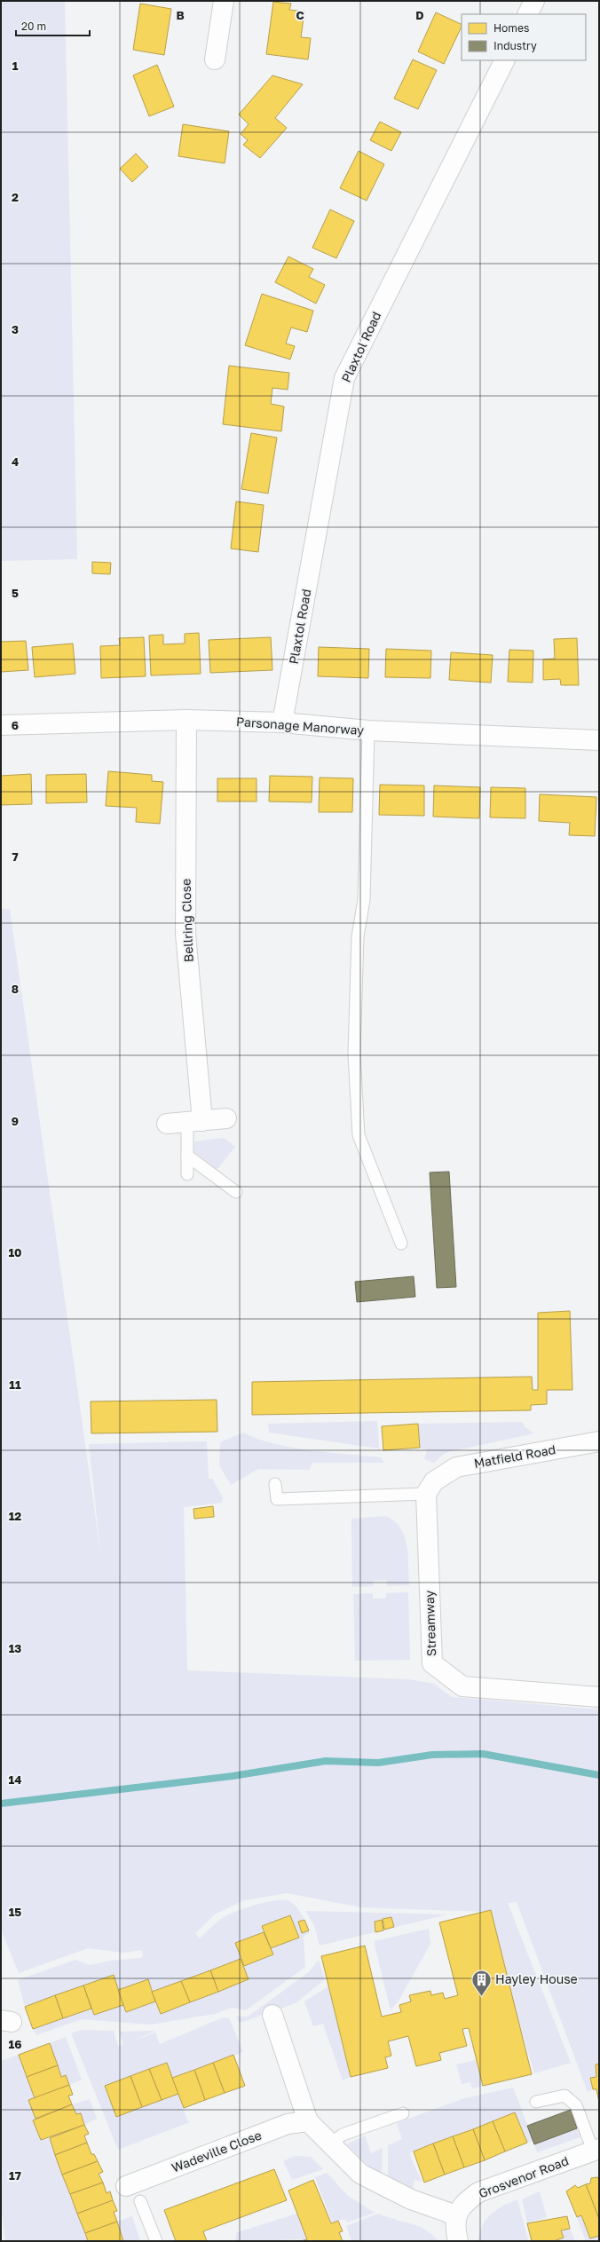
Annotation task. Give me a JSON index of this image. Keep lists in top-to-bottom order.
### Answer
{
  "streets": {
    "street": [
      "Plaxtol Road",
      "Parsonage Manorway",
      "Bellring Close",
      "Matfield Road",
      "Streamway",
      "Wadeville Close",
      "Grosvenor Road"
    ]
  },
  "crossings": [
    ["Plaxtol Road", "Parsonage Manorway"],
    ["Parsonage Manorway", "Bellring Close"],
    ["Matfield Road", "Streamway"]
  ],
  "places": {
    "building": ["Hayley House"]
  },
  "legend": ["Homes", "Industry"],
  "scale_bar": "20 m",
  "grid": {
    "columns": ["B", "C", "D"],
    "rows": [
      "1",
      "2",
      "3",
      "4",
      "5",
      "6",
      "7",
      "8",
      "9",
      "10",
      "11",
      "12",
      "13",
      "14",
      "15",
      "16",
      "17"
    ]
  }
}
